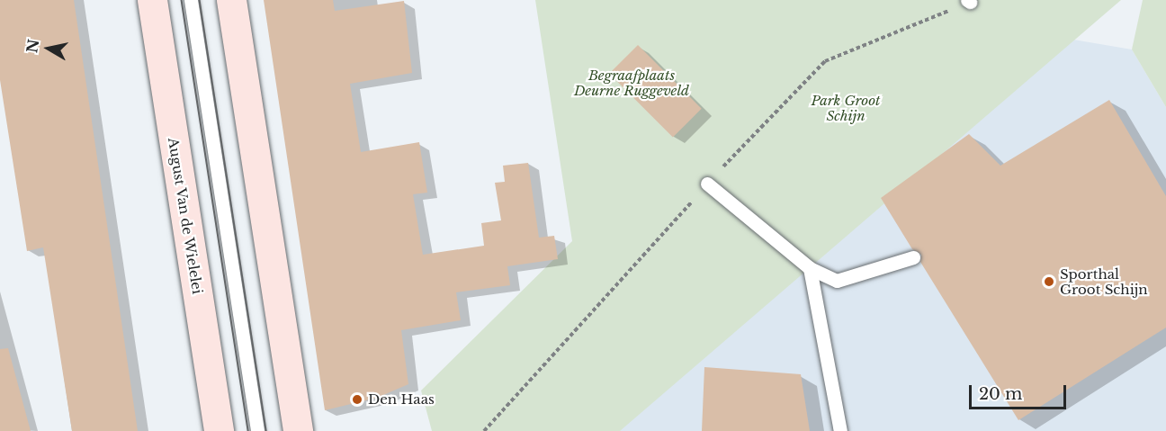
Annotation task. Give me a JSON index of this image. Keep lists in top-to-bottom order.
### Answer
{
  "streets": {
    "main road": ["August Van de Wielelei"]
  },
  "parks": ["Begraafplaats Deurne Ruggeveld", "Park Groot Schijn"],
  "places": ["Sporthal Groot Schijn", "Den Haas"],
  "scale_bar": "20 m",
  "north": "left"
}
